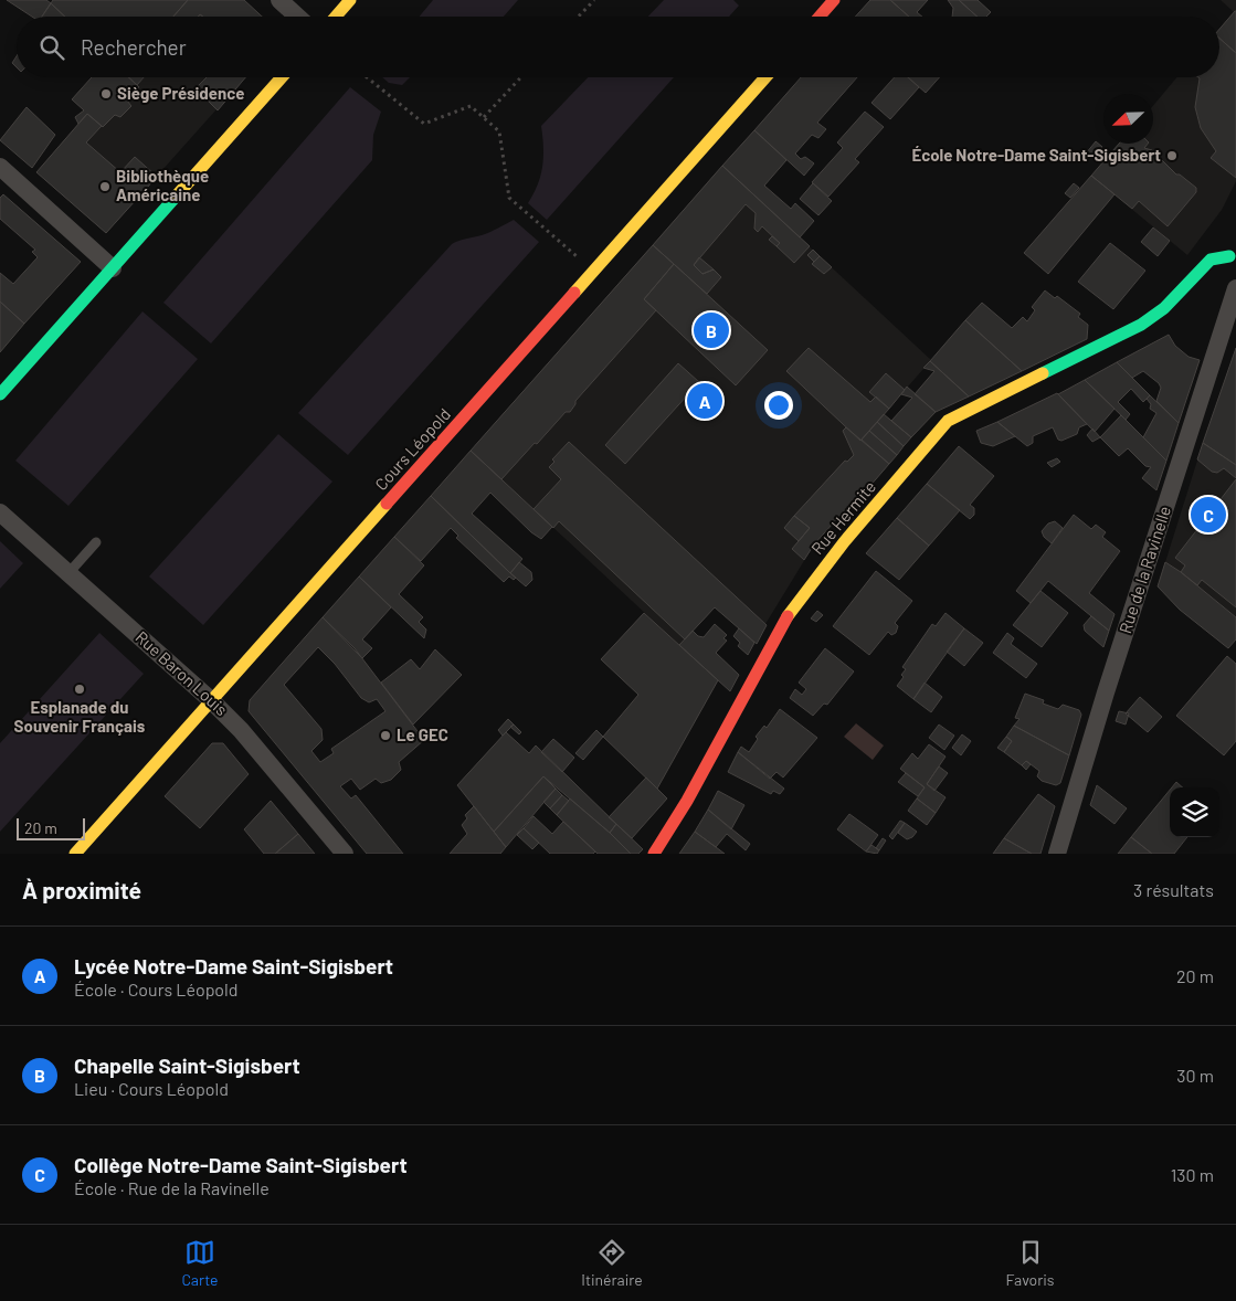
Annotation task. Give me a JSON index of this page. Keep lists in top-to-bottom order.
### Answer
{
  "streets": {
    "street": [
      "Cours Léopold",
      "Rue Hermite",
      "Rue de la Ravinelle",
      "Rue Baron Louis"
    ]
  },
  "crossings": [
    ["Cours Léopold", "Rue Baron Louis"]
  ],
  "places": [
    "Siège Présidence",
    "École Notre-Dame Saint-Sigisbert",
    "Bibliothèque Américaine",
    "Esplanade du Souvenir Français",
    "Le GEC"
  ],
  "scale_bar": "20 m",
  "north": "bottom left",
  "page": {
    "search": "Rechercher",
    "pins": ["B", "A", "C"],
    "scale": "20 m",
    "heading": ["À proximité", "3 résultats"],
    "list": [
      {
        "mark": "A",
        "name": "Lycée Notre-Dame Saint-Sigisbert",
        "note": "École · Cours Léopold",
        "value": "20 m"
      },
      {
        "mark": "B",
        "name": "Chapelle Saint-Sigisbert",
        "note": "Lieu · Cours Léopold",
        "value": "30 m"
      },
      {
        "mark": "C",
        "name": "Collège Notre-Dame Saint-Sigisbert",
        "note": "École · Rue de la Ravinelle",
        "value": "130 m"
      }
    ],
    "nav": ["Carte", "Itinéraire", "Favoris"]
  }
}
